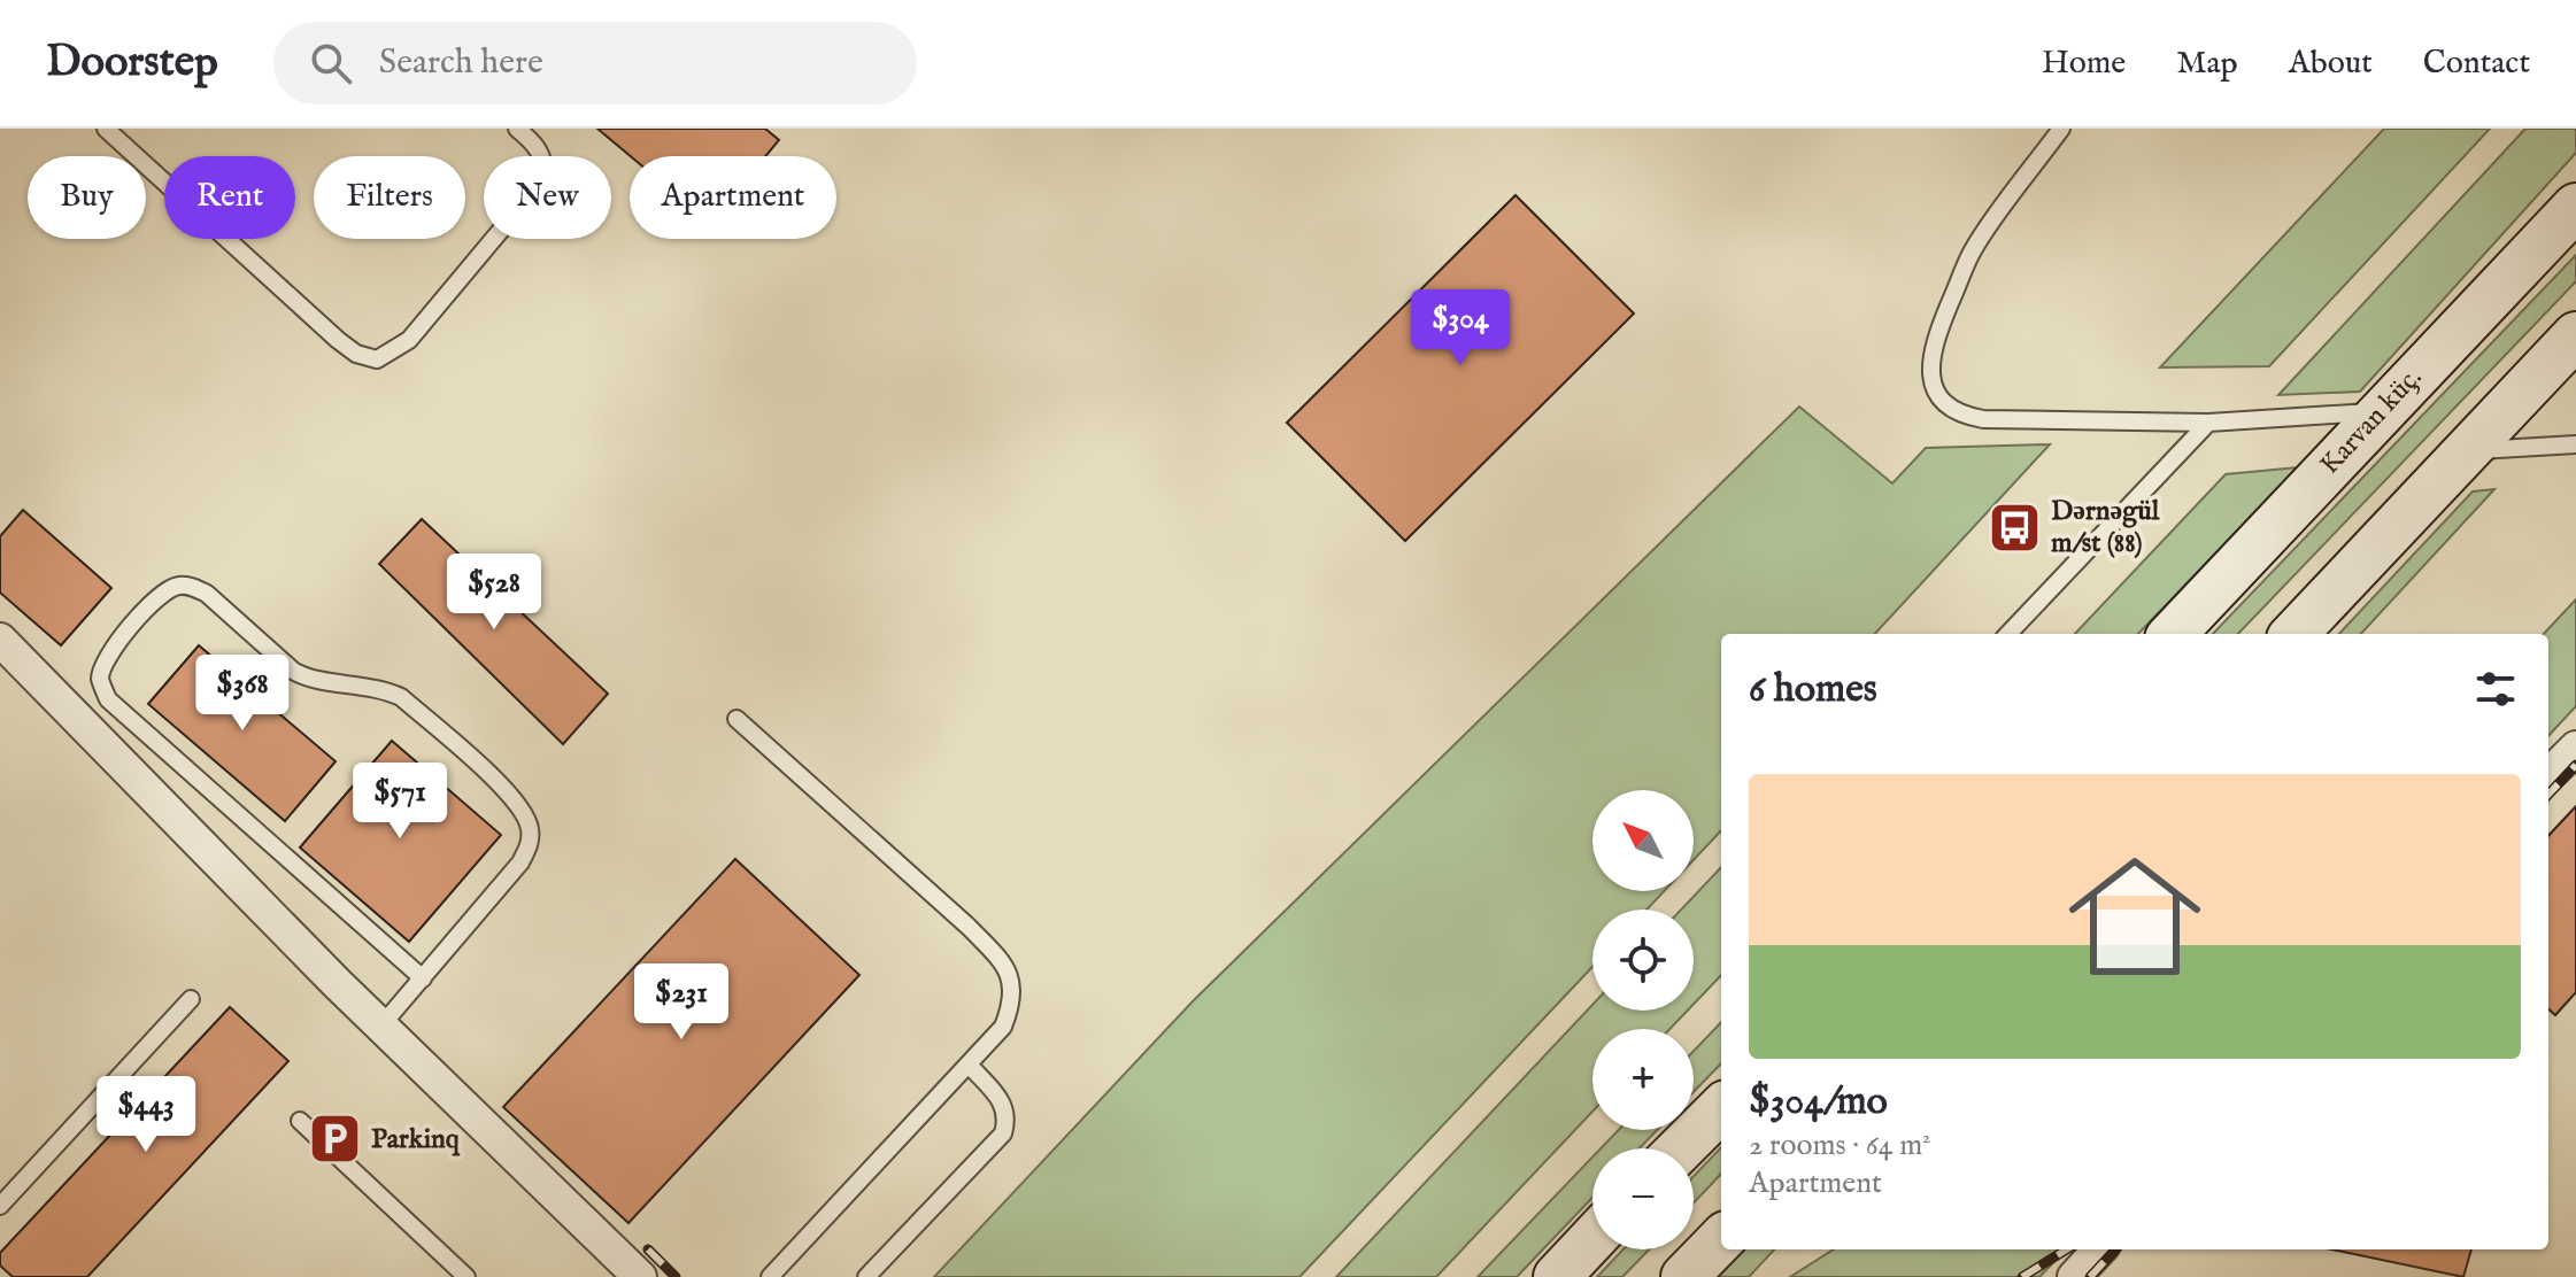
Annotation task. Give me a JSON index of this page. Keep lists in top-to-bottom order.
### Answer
{
  "streets": {
    "street": ["Karvan küç."]
  },
  "places": {
    "bus stop": ["Dərnəgül m/st (88)"],
    "parking": ["Parkinq"]
  },
  "north": "top left",
  "page": {
    "header": "Doorstep",
    "search": "Search here",
    "nav": [
      "Home",
      "Map",
      "About",
      "Contact"
    ],
    "chip": [
      "Buy",
      "Rent",
      "Filters",
      "New",
      "Apartment"
    ],
    "price": [
      "$304",
      "$528",
      "$368",
      "$571",
      "$231",
      "$443"
    ],
    "heading": "6 homes",
    "list": [
      {
        "name": "$304/mo",
        "note": "2 rooms · 64 m² · Apartment"
      }
    ],
    "map_buttons": ["+", "−"]
  }
}
